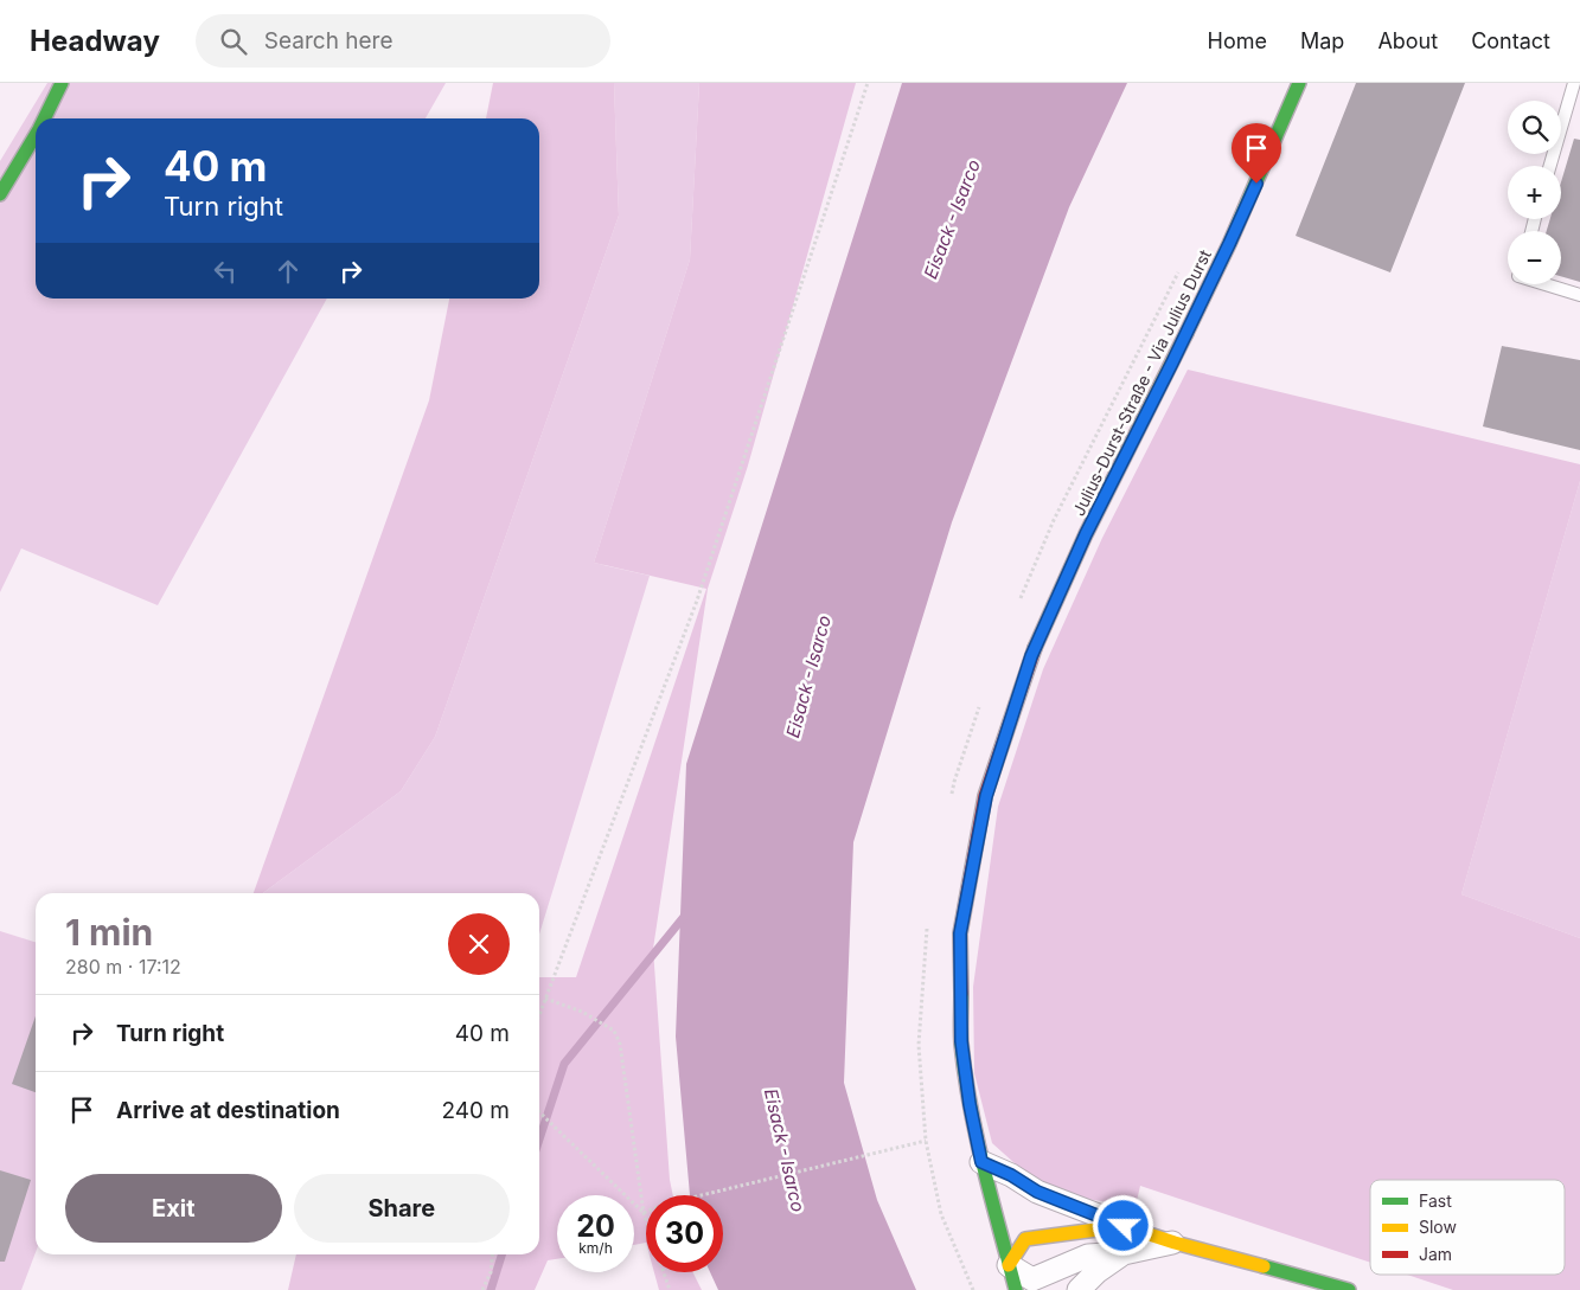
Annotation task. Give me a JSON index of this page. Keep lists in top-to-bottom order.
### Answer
{
  "streets": {
    "street": ["Julius-Durst-Straße - Via Julius Durst"]
  },
  "water": ["Eisack - Isarco"],
  "legend": ["Fast", "Slow", "Jam"],
  "page": {
    "header": "Headway",
    "search": "Search here",
    "nav": [
      "Home",
      "Map",
      "About",
      "Contact"
    ],
    "map_buttons": ["+", "−"],
    "turn": ["40 m", "Turn right"],
    "heading": ["1 min", "280 m · 17:12"],
    "list": [
      {
        "name": "Turn right",
        "value": "40 m"
      },
      {
        "name": "Arrive at destination",
        "value": "240 m"
      }
    ],
    "buttons": ["Exit", "Share"],
    "speed": "20 km/h",
    "limit": "30"
  }
}
